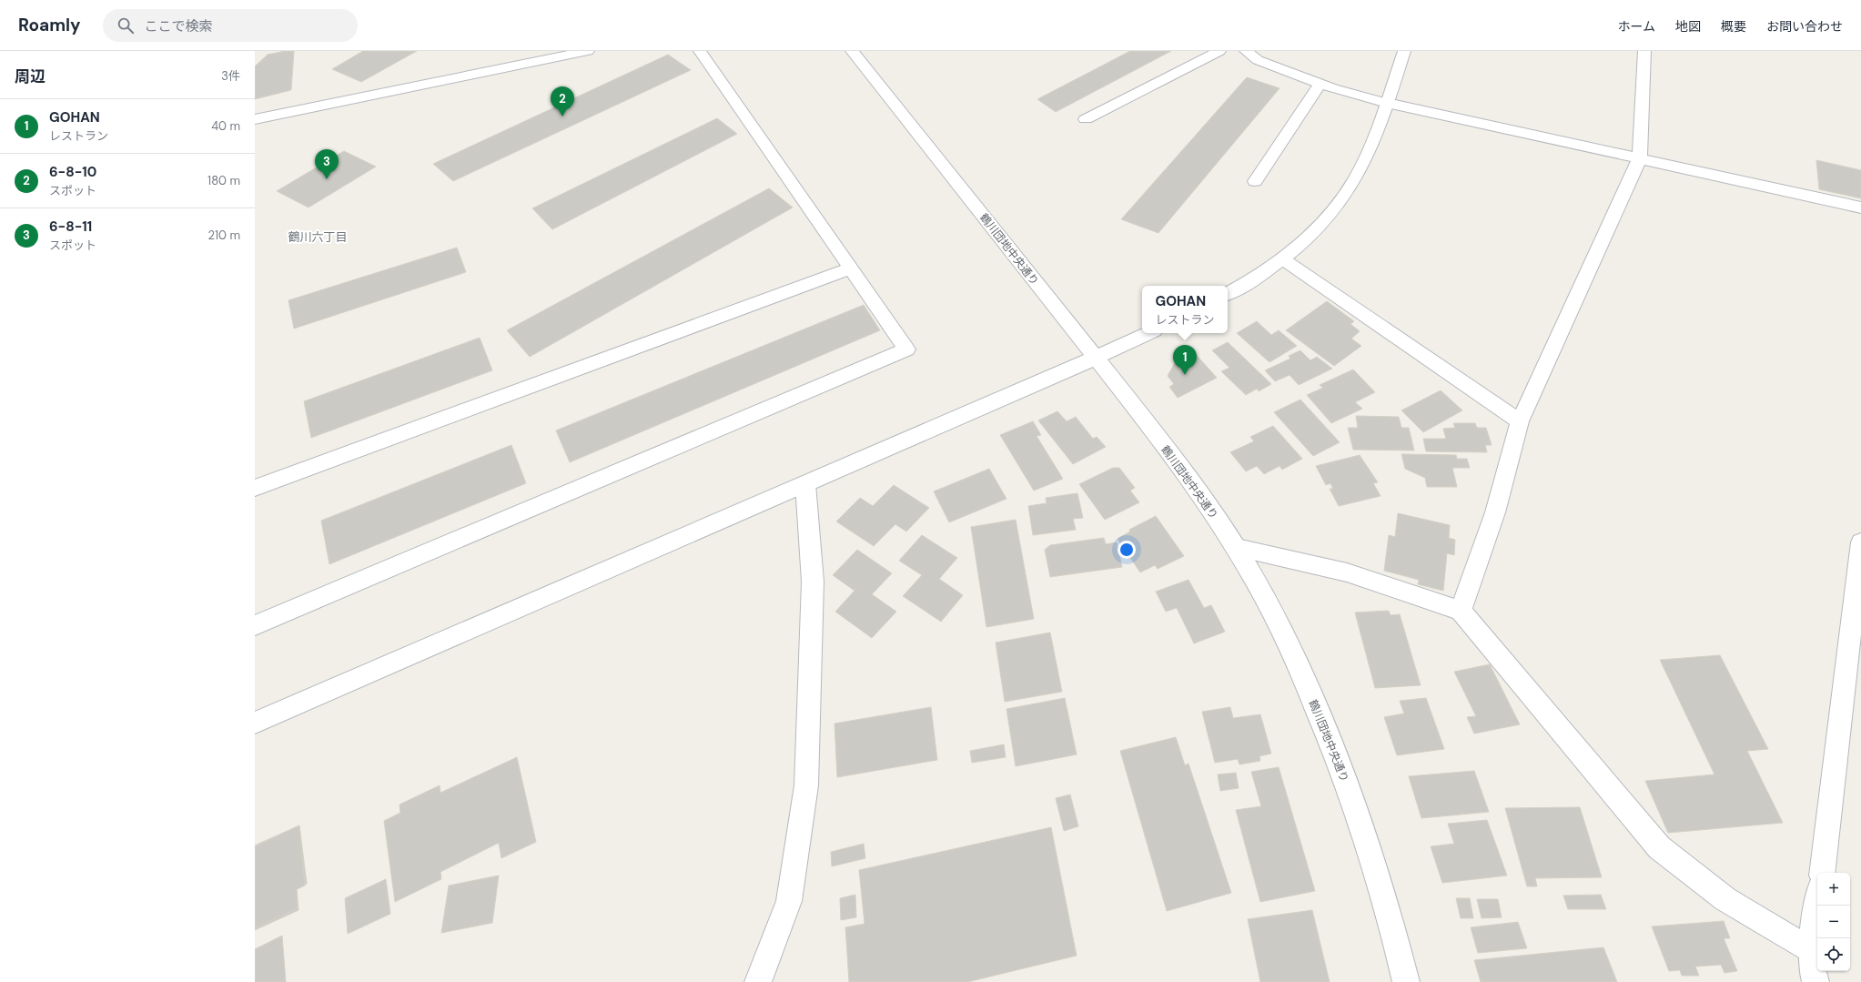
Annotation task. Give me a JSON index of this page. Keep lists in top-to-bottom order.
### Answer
{
  "streets": {
    "street": ["鶴川団地中央通り"]
  },
  "districts": ["鶴川六丁目"],
  "page": {
    "header": "Roamly",
    "search": "ここで検索",
    "nav": [
      "ホーム",
      "地図",
      "概要",
      "お問い合わせ"
    ],
    "heading": ["周辺", "3件"],
    "pins": ["2", "3", "1"],
    "list": [
      {
        "mark": "1",
        "name": "GOHAN",
        "note": "レストラン",
        "value": "40 m"
      },
      {
        "mark": "2",
        "name": "6-8-10",
        "note": "スポット",
        "value": "180 m"
      },
      {
        "mark": "3",
        "name": "6-8-11",
        "note": "スポット",
        "value": "210 m"
      }
    ],
    "popup": ["GOHAN", "レストラン"],
    "map_buttons": ["+", "−"]
  }
}
